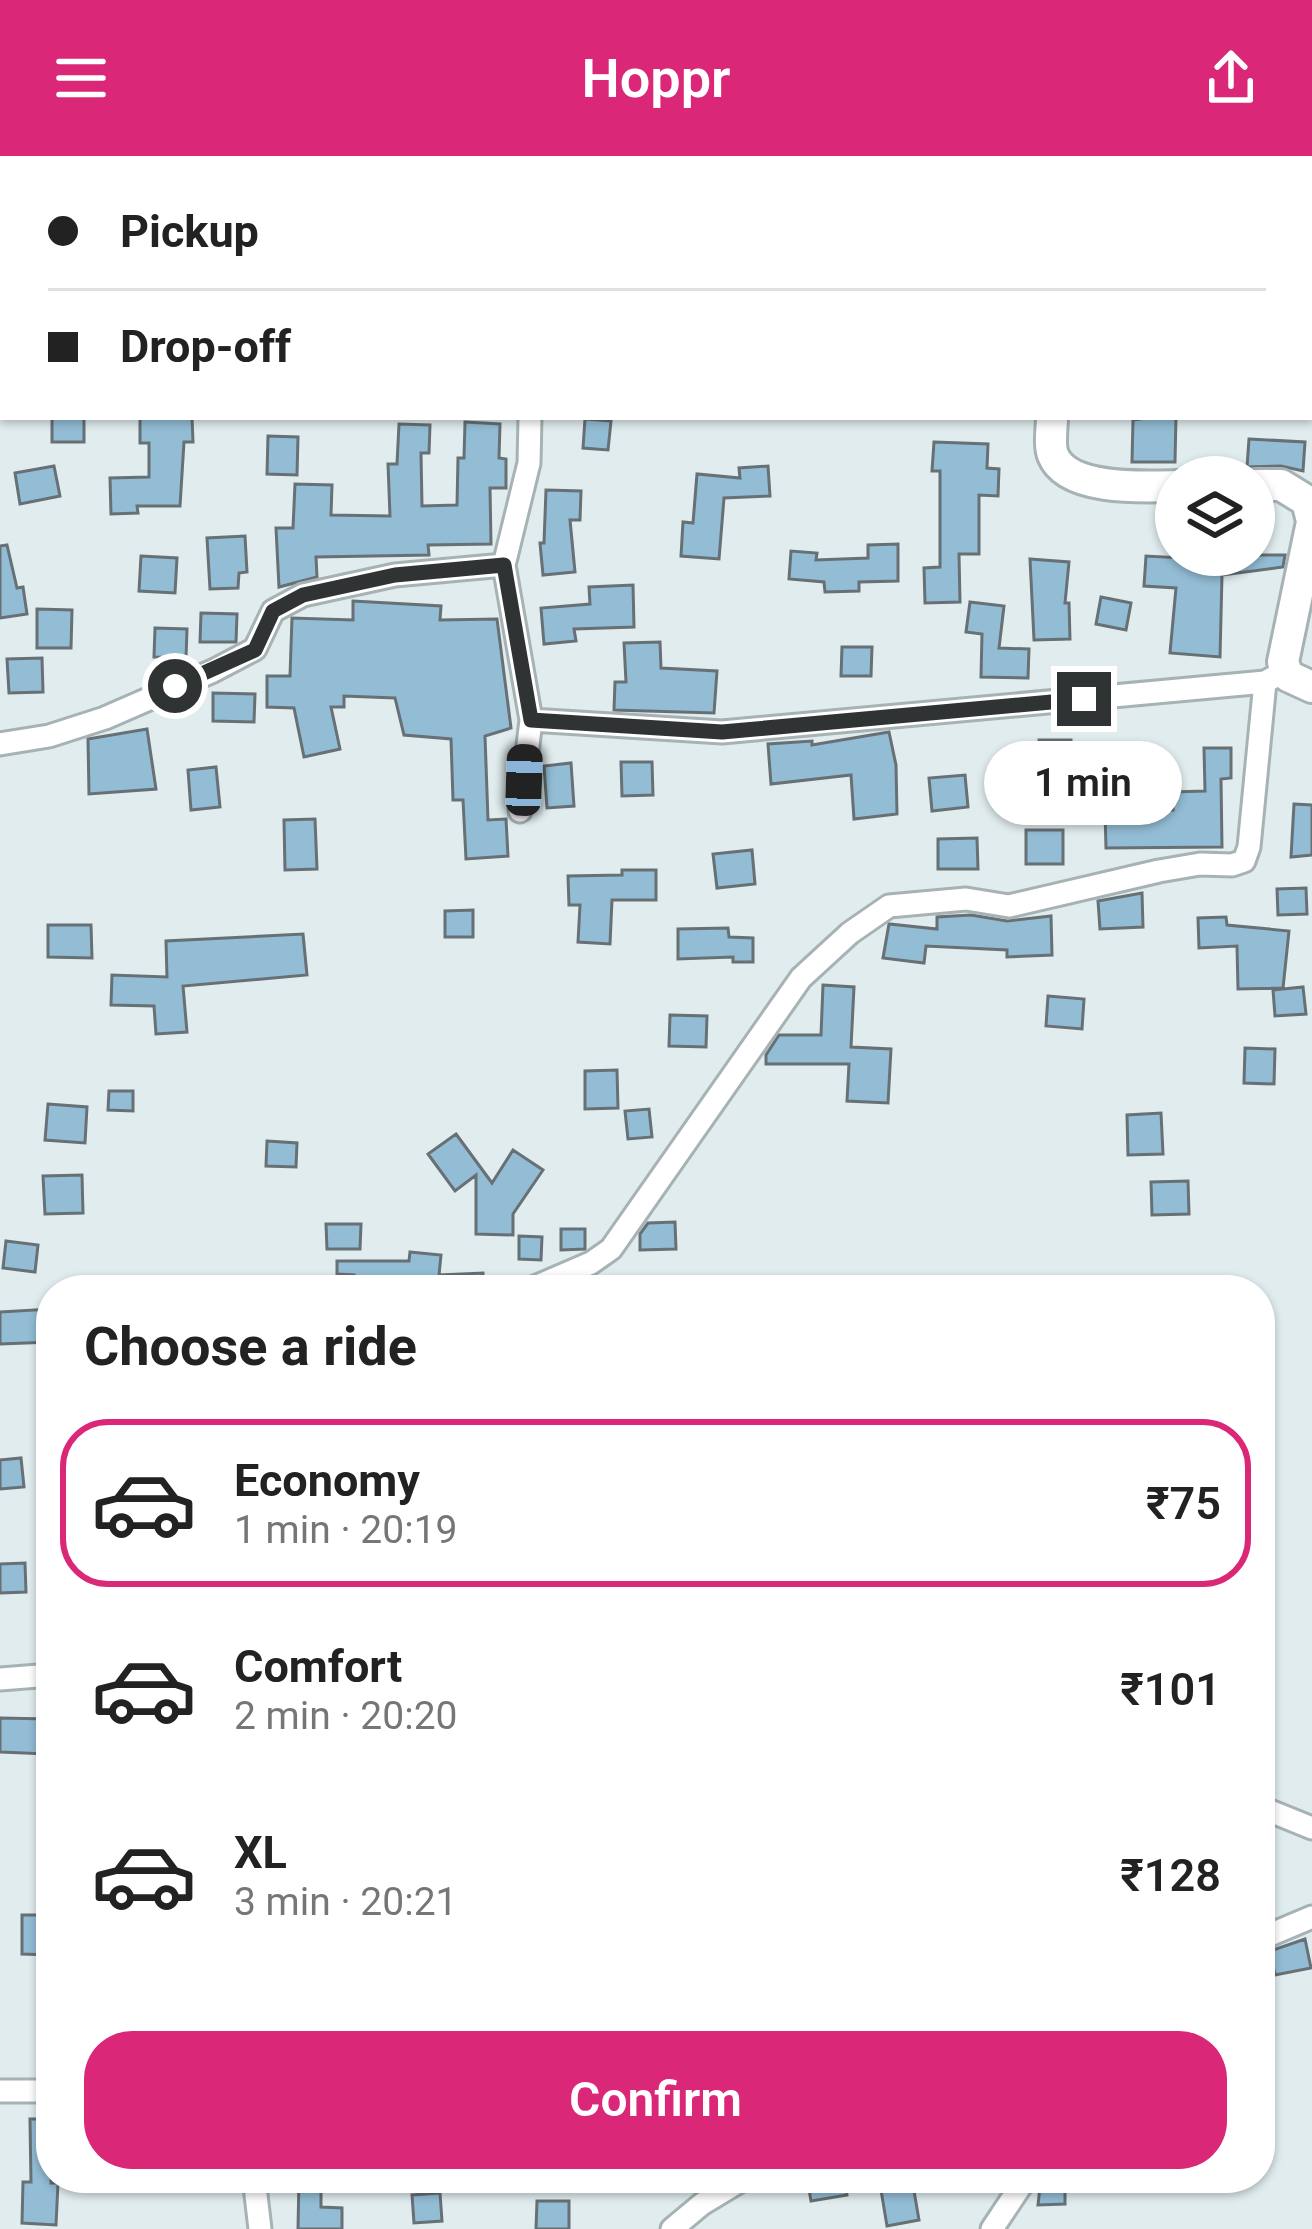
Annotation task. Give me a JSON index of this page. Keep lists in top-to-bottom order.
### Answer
{
  "page": {
    "header": "Hoppr",
    "banner": ["Pickup", "Drop-off"],
    "bubble": "1 min",
    "heading": "Choose a ride",
    "list": [
      {
        "name": "Economy",
        "note": "1 min · 20:19",
        "value": "₹75"
      },
      {
        "name": "Comfort",
        "note": "2 min · 20:20",
        "value": "₹101"
      },
      {
        "name": "XL",
        "note": "3 min · 20:21",
        "value": "₹128"
      }
    ],
    "buttons": "Confirm"
  }
}
